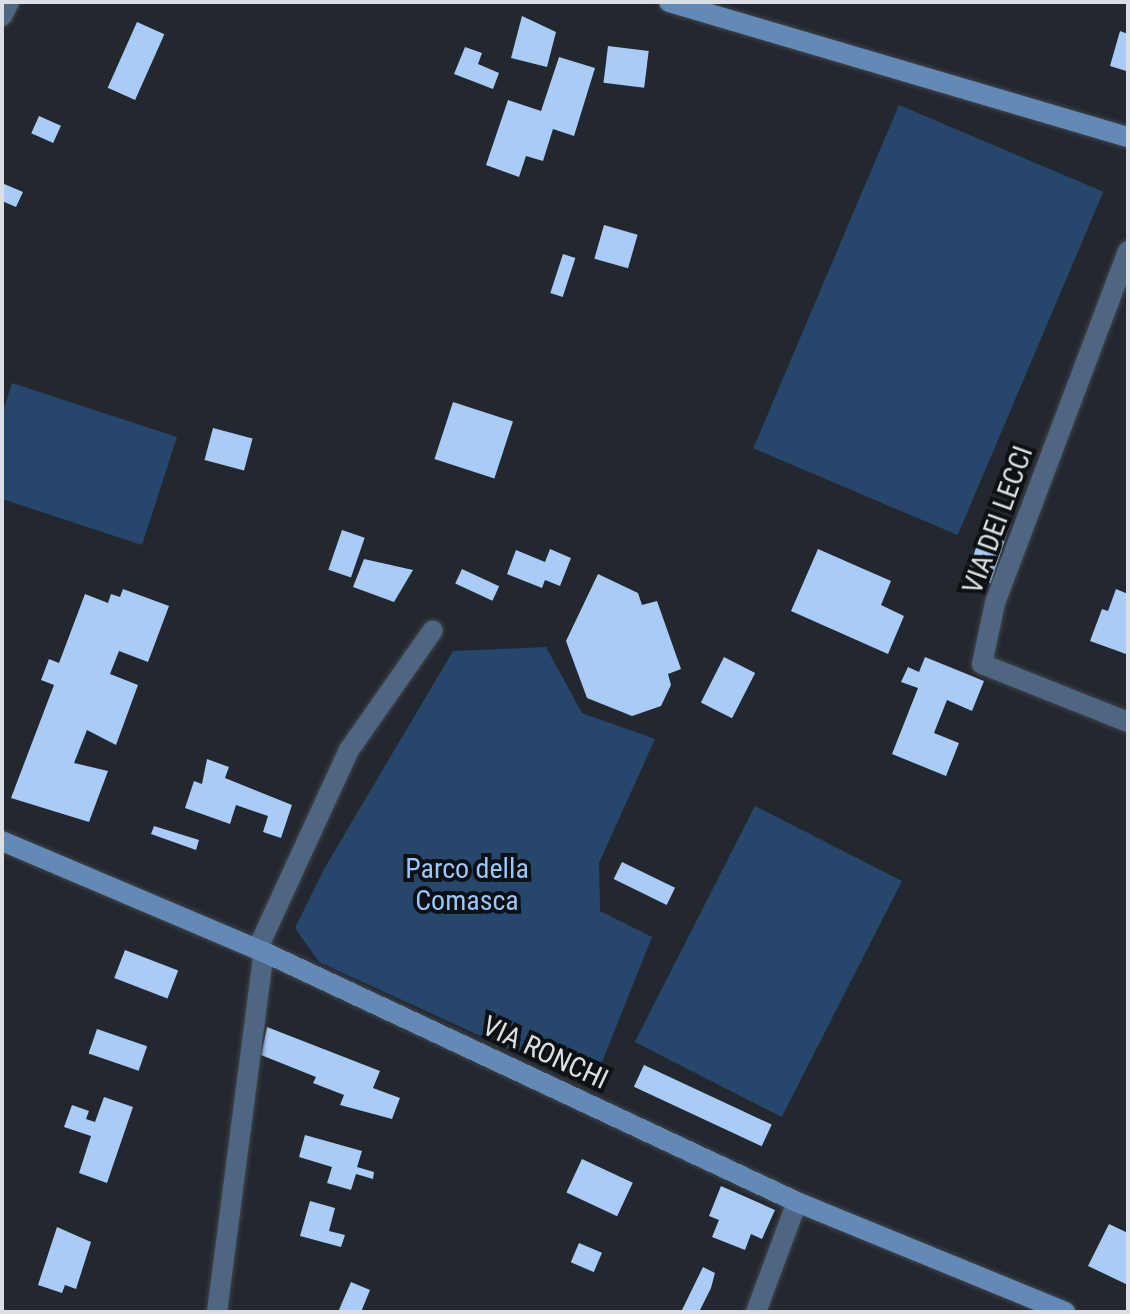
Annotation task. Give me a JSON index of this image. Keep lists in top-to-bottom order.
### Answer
{
  "streets": {
    "street": ["VIA DEI LECCI", "VIA RONCHI"]
  },
  "parks": ["Parco della Comasca"]
}
